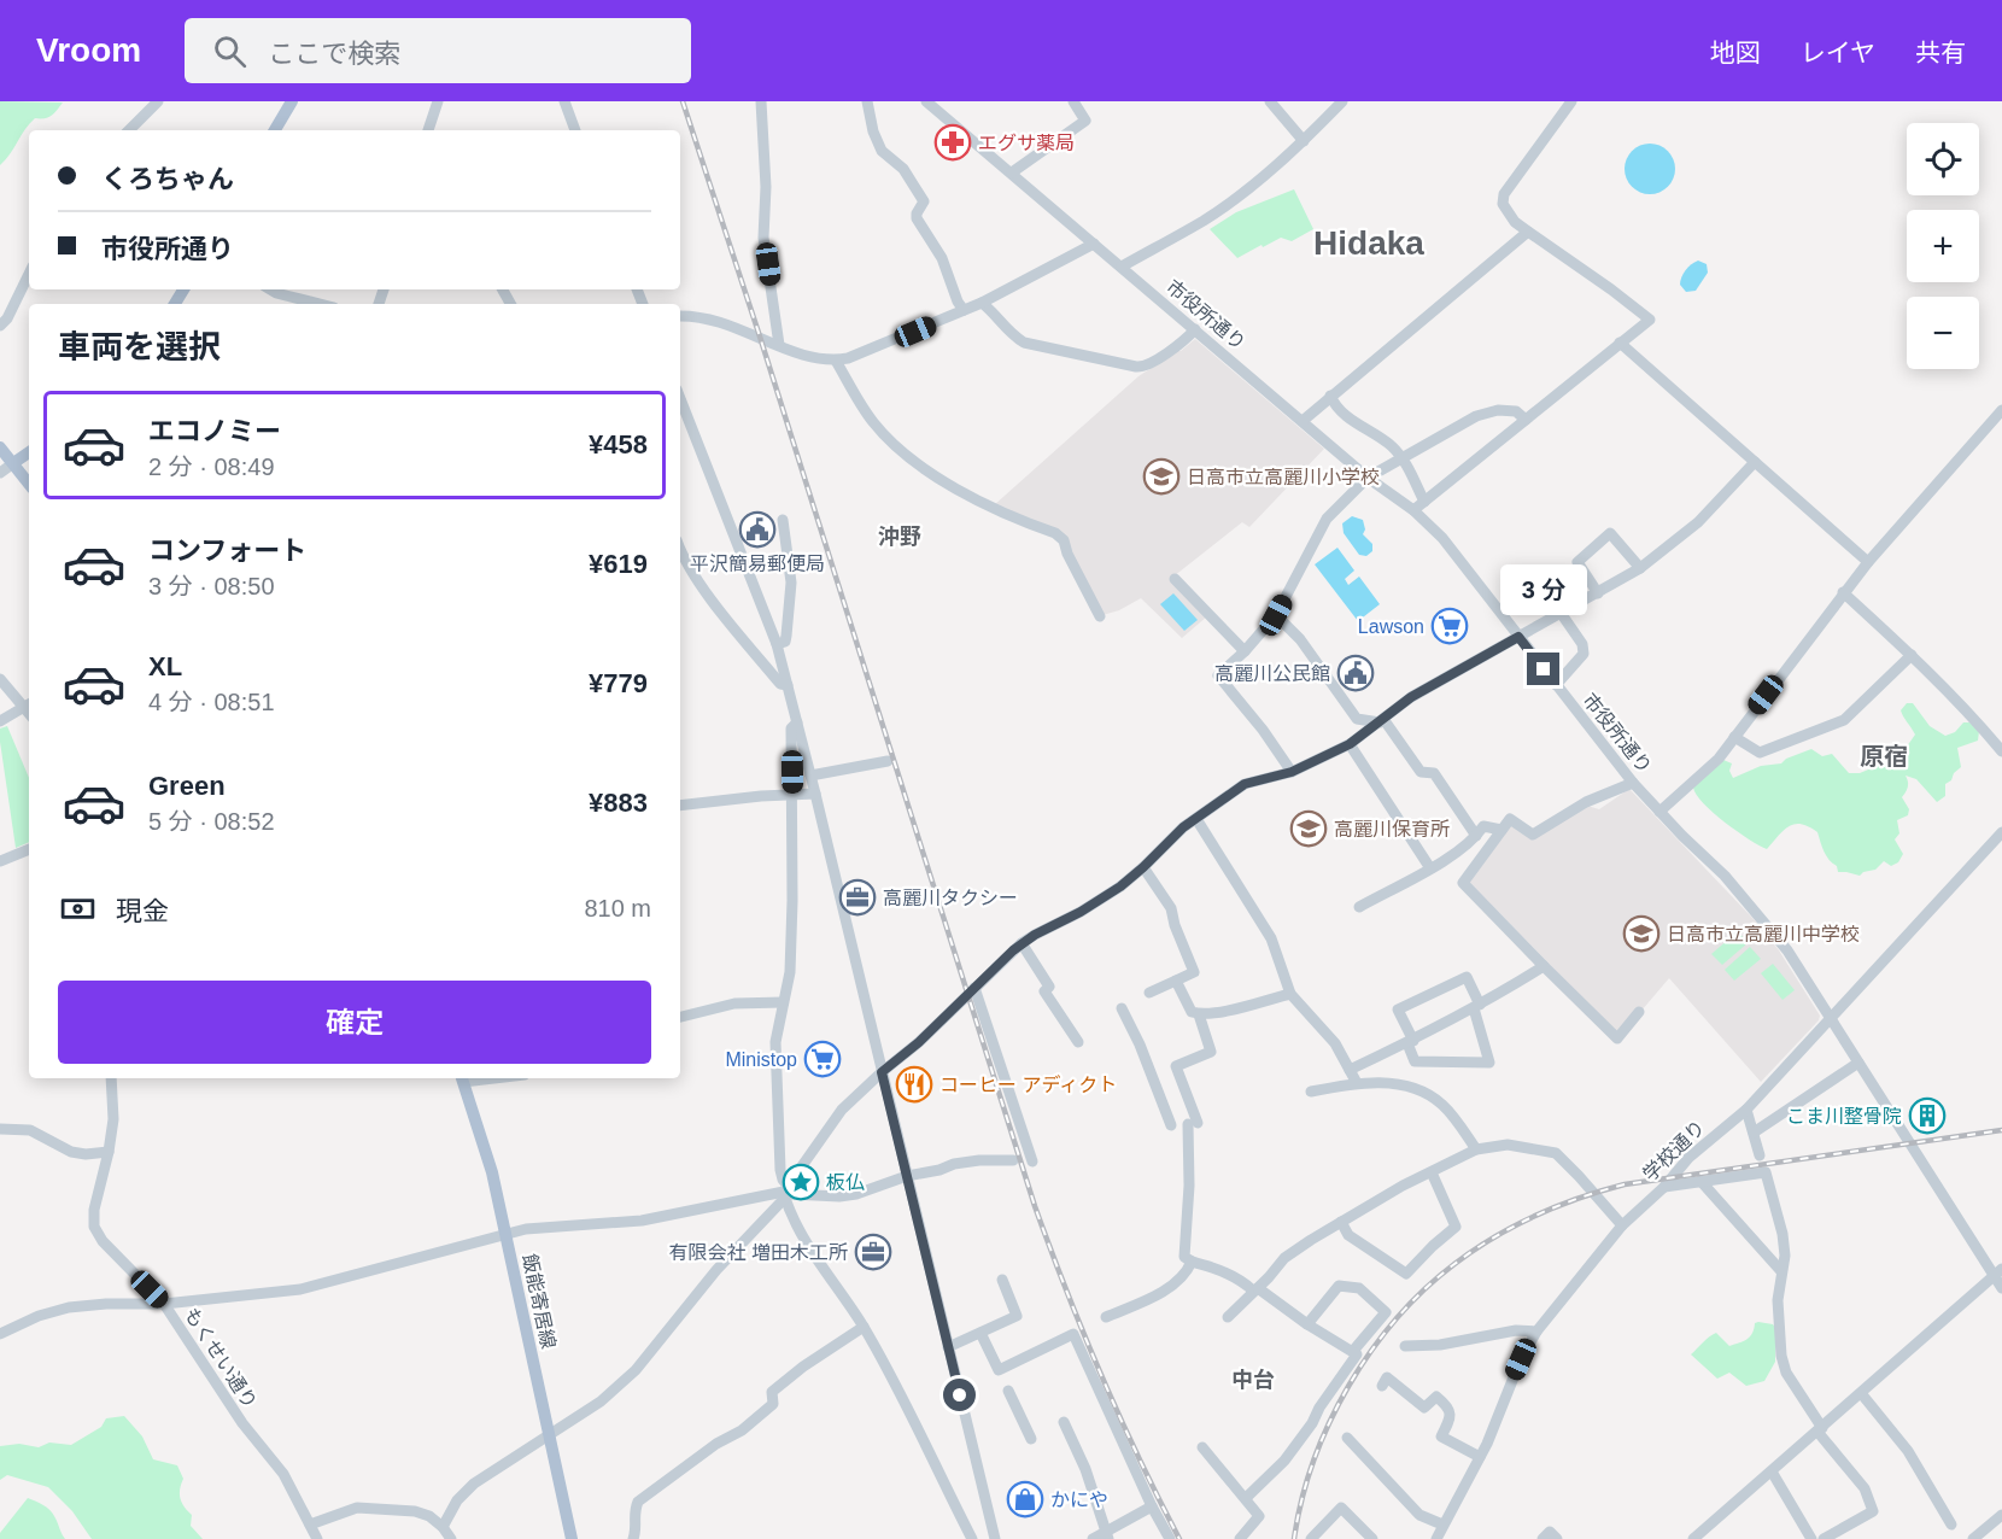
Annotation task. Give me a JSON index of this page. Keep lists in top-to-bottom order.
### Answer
{
  "streets": {
    "main road": ["飯能寄居線"],
    "street": ["市役所通り", "学校通り", "もくせい通り"]
  },
  "crossings": [
    ["市役所通り", "学校通り"]
  ],
  "districts": [
    "Hidaka",
    "沖野",
    "原宿",
    "中台"
  ],
  "places": {
    "pharmacy": ["エグサ薬局"],
    "school or university": ["日高市立高麗川小学校", "高麗川保育所", "日高市立高麗川中学校"],
    "public building": ["平沢簡易郵便局", "高麗川公民館"],
    "supermarket": ["Lawson", "Ministop"],
    "office": ["高麗川タクシー", "有限会社 増田木工所"],
    "restaurant": ["コーヒー アディクト"],
    "building": ["こま川整骨院"],
    "place": ["板仏"],
    "shop": ["かにや"]
  },
  "page": {
    "header": "Vroom",
    "search": "ここで検索",
    "nav": ["地図", "レイヤ", "共有"],
    "map_buttons": ["+", "−"],
    "banner": ["くろちゃん", "市役所通り"],
    "heading": "車両を選択",
    "list": [
      {
        "name": "エコノミー",
        "note": "2 分 · 08:49",
        "value": "¥458"
      },
      {
        "name": "コンフォート",
        "note": "3 分 · 08:50",
        "value": "¥619"
      },
      {
        "name": "XL",
        "note": "4 分 · 08:51",
        "value": "¥779"
      },
      {
        "name": "Green",
        "note": "5 分 · 08:52",
        "value": "¥883"
      }
    ],
    "bubble": "3 分",
    "pay": ["現金", "810 m"],
    "buttons": "確定"
  }
}
